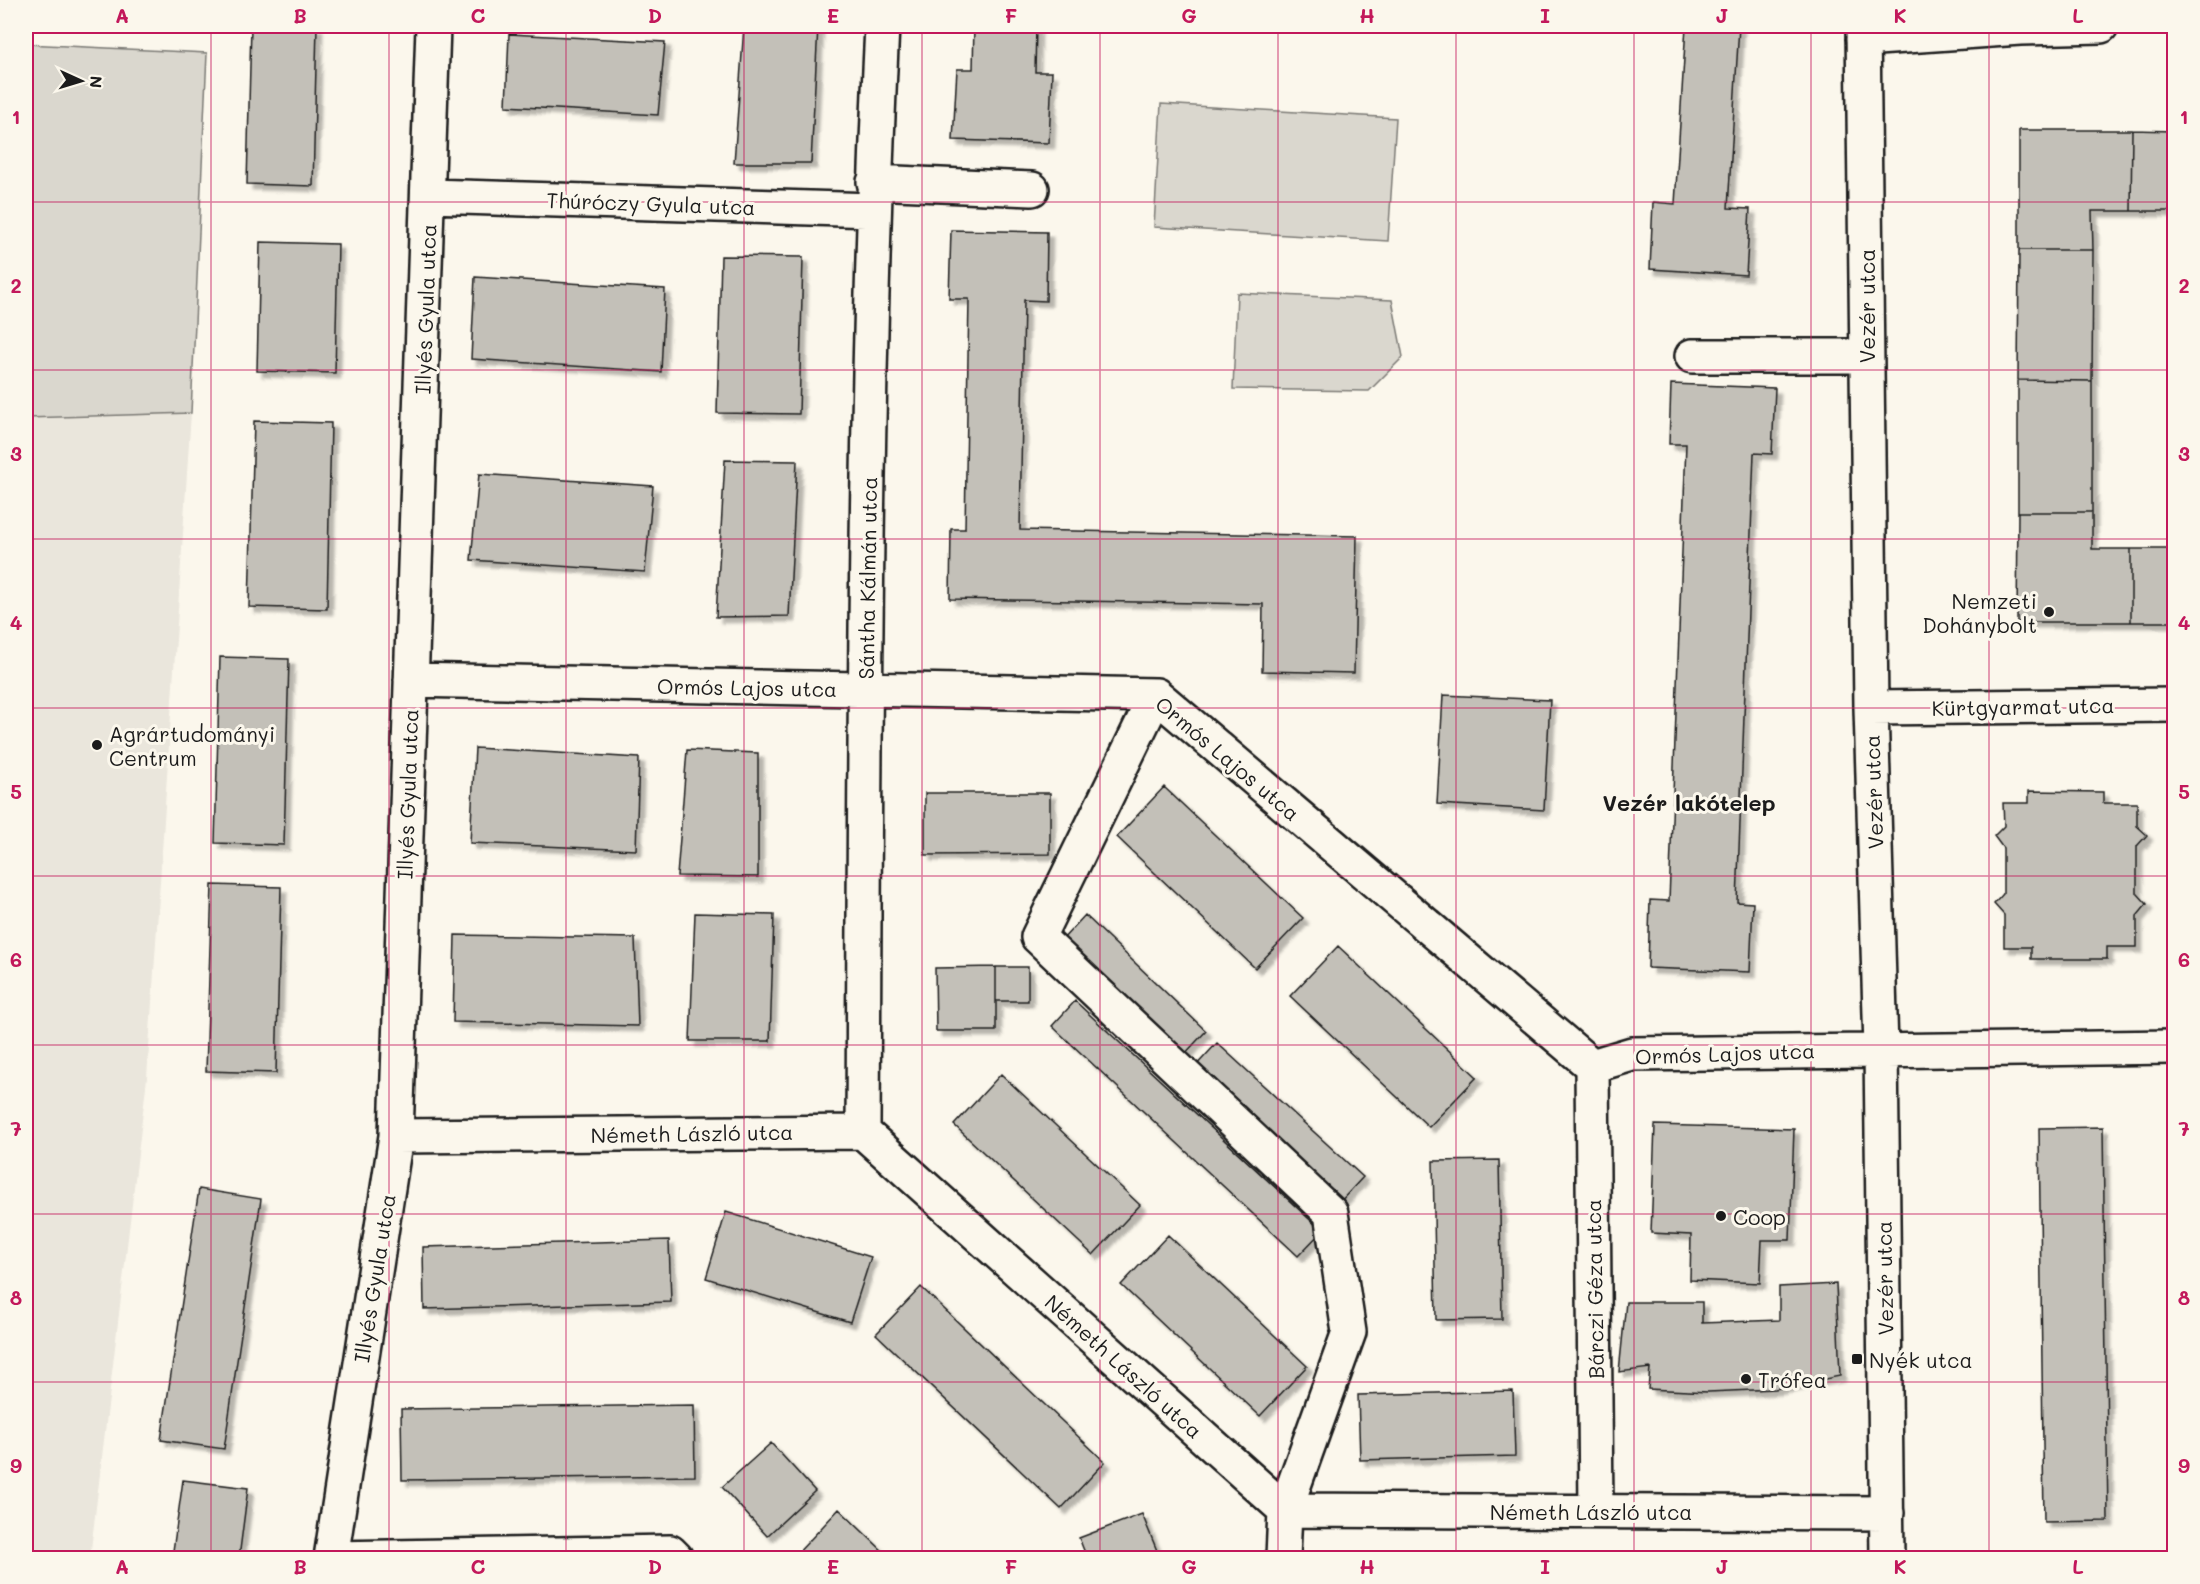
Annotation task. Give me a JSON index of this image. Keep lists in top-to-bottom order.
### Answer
{
  "streets": {
    "street": [
      "Thúróczy Gyula utca",
      "Vezér utca",
      "Illyés Gyula utca",
      "Sántha Kálmán utca",
      "Ormós Lajos utca",
      "Kürtgyarmat utca",
      "Németh László utca",
      "Bárczi Géza utca"
    ]
  },
  "crossings": [
    ["Thúróczy Gyula utca", "Illyés Gyula utca"],
    ["Thúróczy Gyula utca", "Sántha Kálmán utca"],
    ["Vezér utca", "Ormós Lajos utca"],
    ["Vezér utca", "Kürtgyarmat utca"],
    ["Vezér utca", "Németh László utca"],
    ["Illyés Gyula utca", "Ormós Lajos utca"],
    ["Illyés Gyula utca", "Németh László utca"],
    ["Sántha Kálmán utca", "Ormós Lajos utca"],
    ["Sántha Kálmán utca", "Németh László utca"],
    ["Ormós Lajos utca", "Bárczi Géza utca"],
    ["Németh László utca", "Bárczi Géza utca"]
  ],
  "districts": ["Vezér lakótelep"],
  "places": {
    "other": [
      "Nemzeti Dohánybolt",
      "Agrártudományi Centrum",
      "Coop",
      "Trófea"
    ],
    "transit": ["Nyék utca"]
  },
  "north": "right",
  "grid": {
    "columns": [
      "A",
      "B",
      "C",
      "D",
      "E",
      "F",
      "G",
      "H",
      "I",
      "J",
      "K",
      "L"
    ],
    "rows": [
      "1",
      "2",
      "3",
      "4",
      "5",
      "6",
      "7",
      "8",
      "9"
    ]
  }
}
